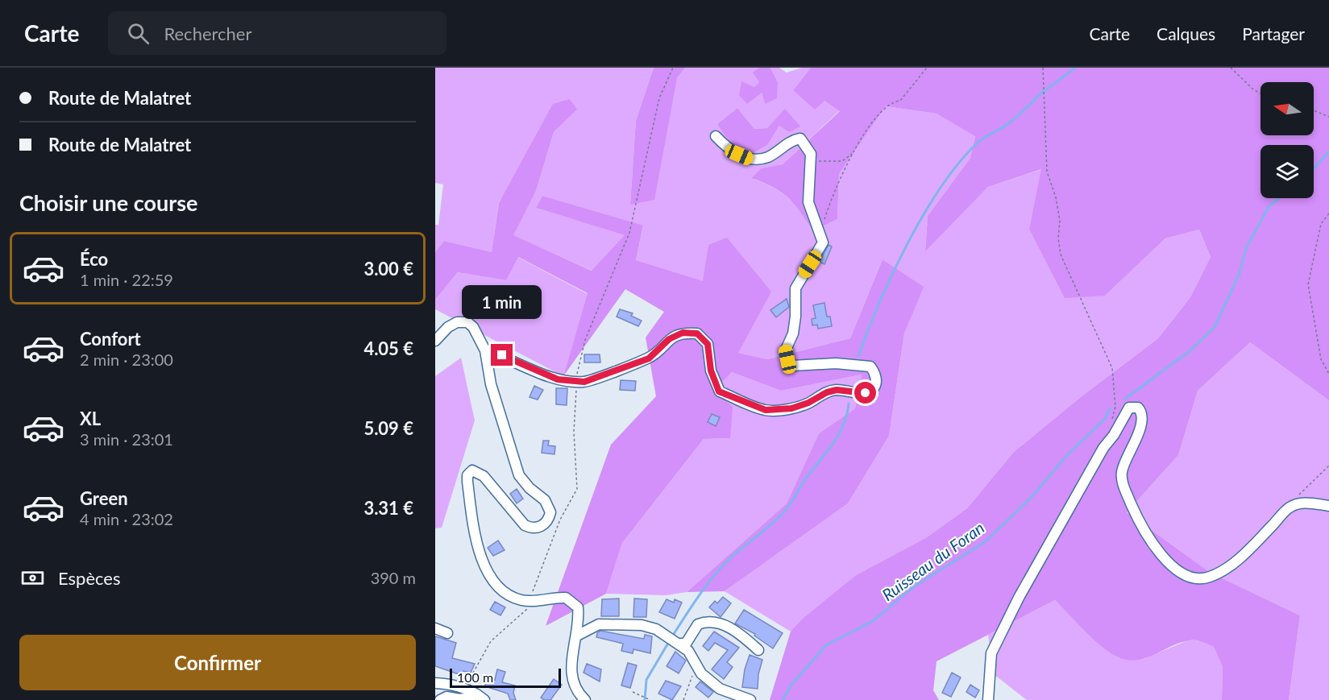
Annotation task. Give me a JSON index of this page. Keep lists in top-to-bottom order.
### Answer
{
  "water": ["Ruisseau du Foran"],
  "scale_bar": "100 m",
  "north": "left",
  "page": {
    "header": "Carte",
    "search": "Rechercher",
    "nav": ["Carte", "Calques", "Partager"],
    "banner": ["Route de Malatret", "Route de Malatret"],
    "heading": "Choisir une course",
    "list": [
      {
        "name": "Éco",
        "note": "1 min · 22:59",
        "value": "3.00 €"
      },
      {
        "name": "Confort",
        "note": "2 min · 23:00",
        "value": "4.05 €"
      },
      {
        "name": "XL",
        "note": "3 min · 23:01",
        "value": "5.09 €"
      },
      {
        "name": "Green",
        "note": "4 min · 23:02",
        "value": "3.31 €"
      }
    ],
    "bubble": "1 min",
    "pay": ["Espèces", "390 m"],
    "buttons": "Confirmer",
    "scale": "100 m"
  }
}
